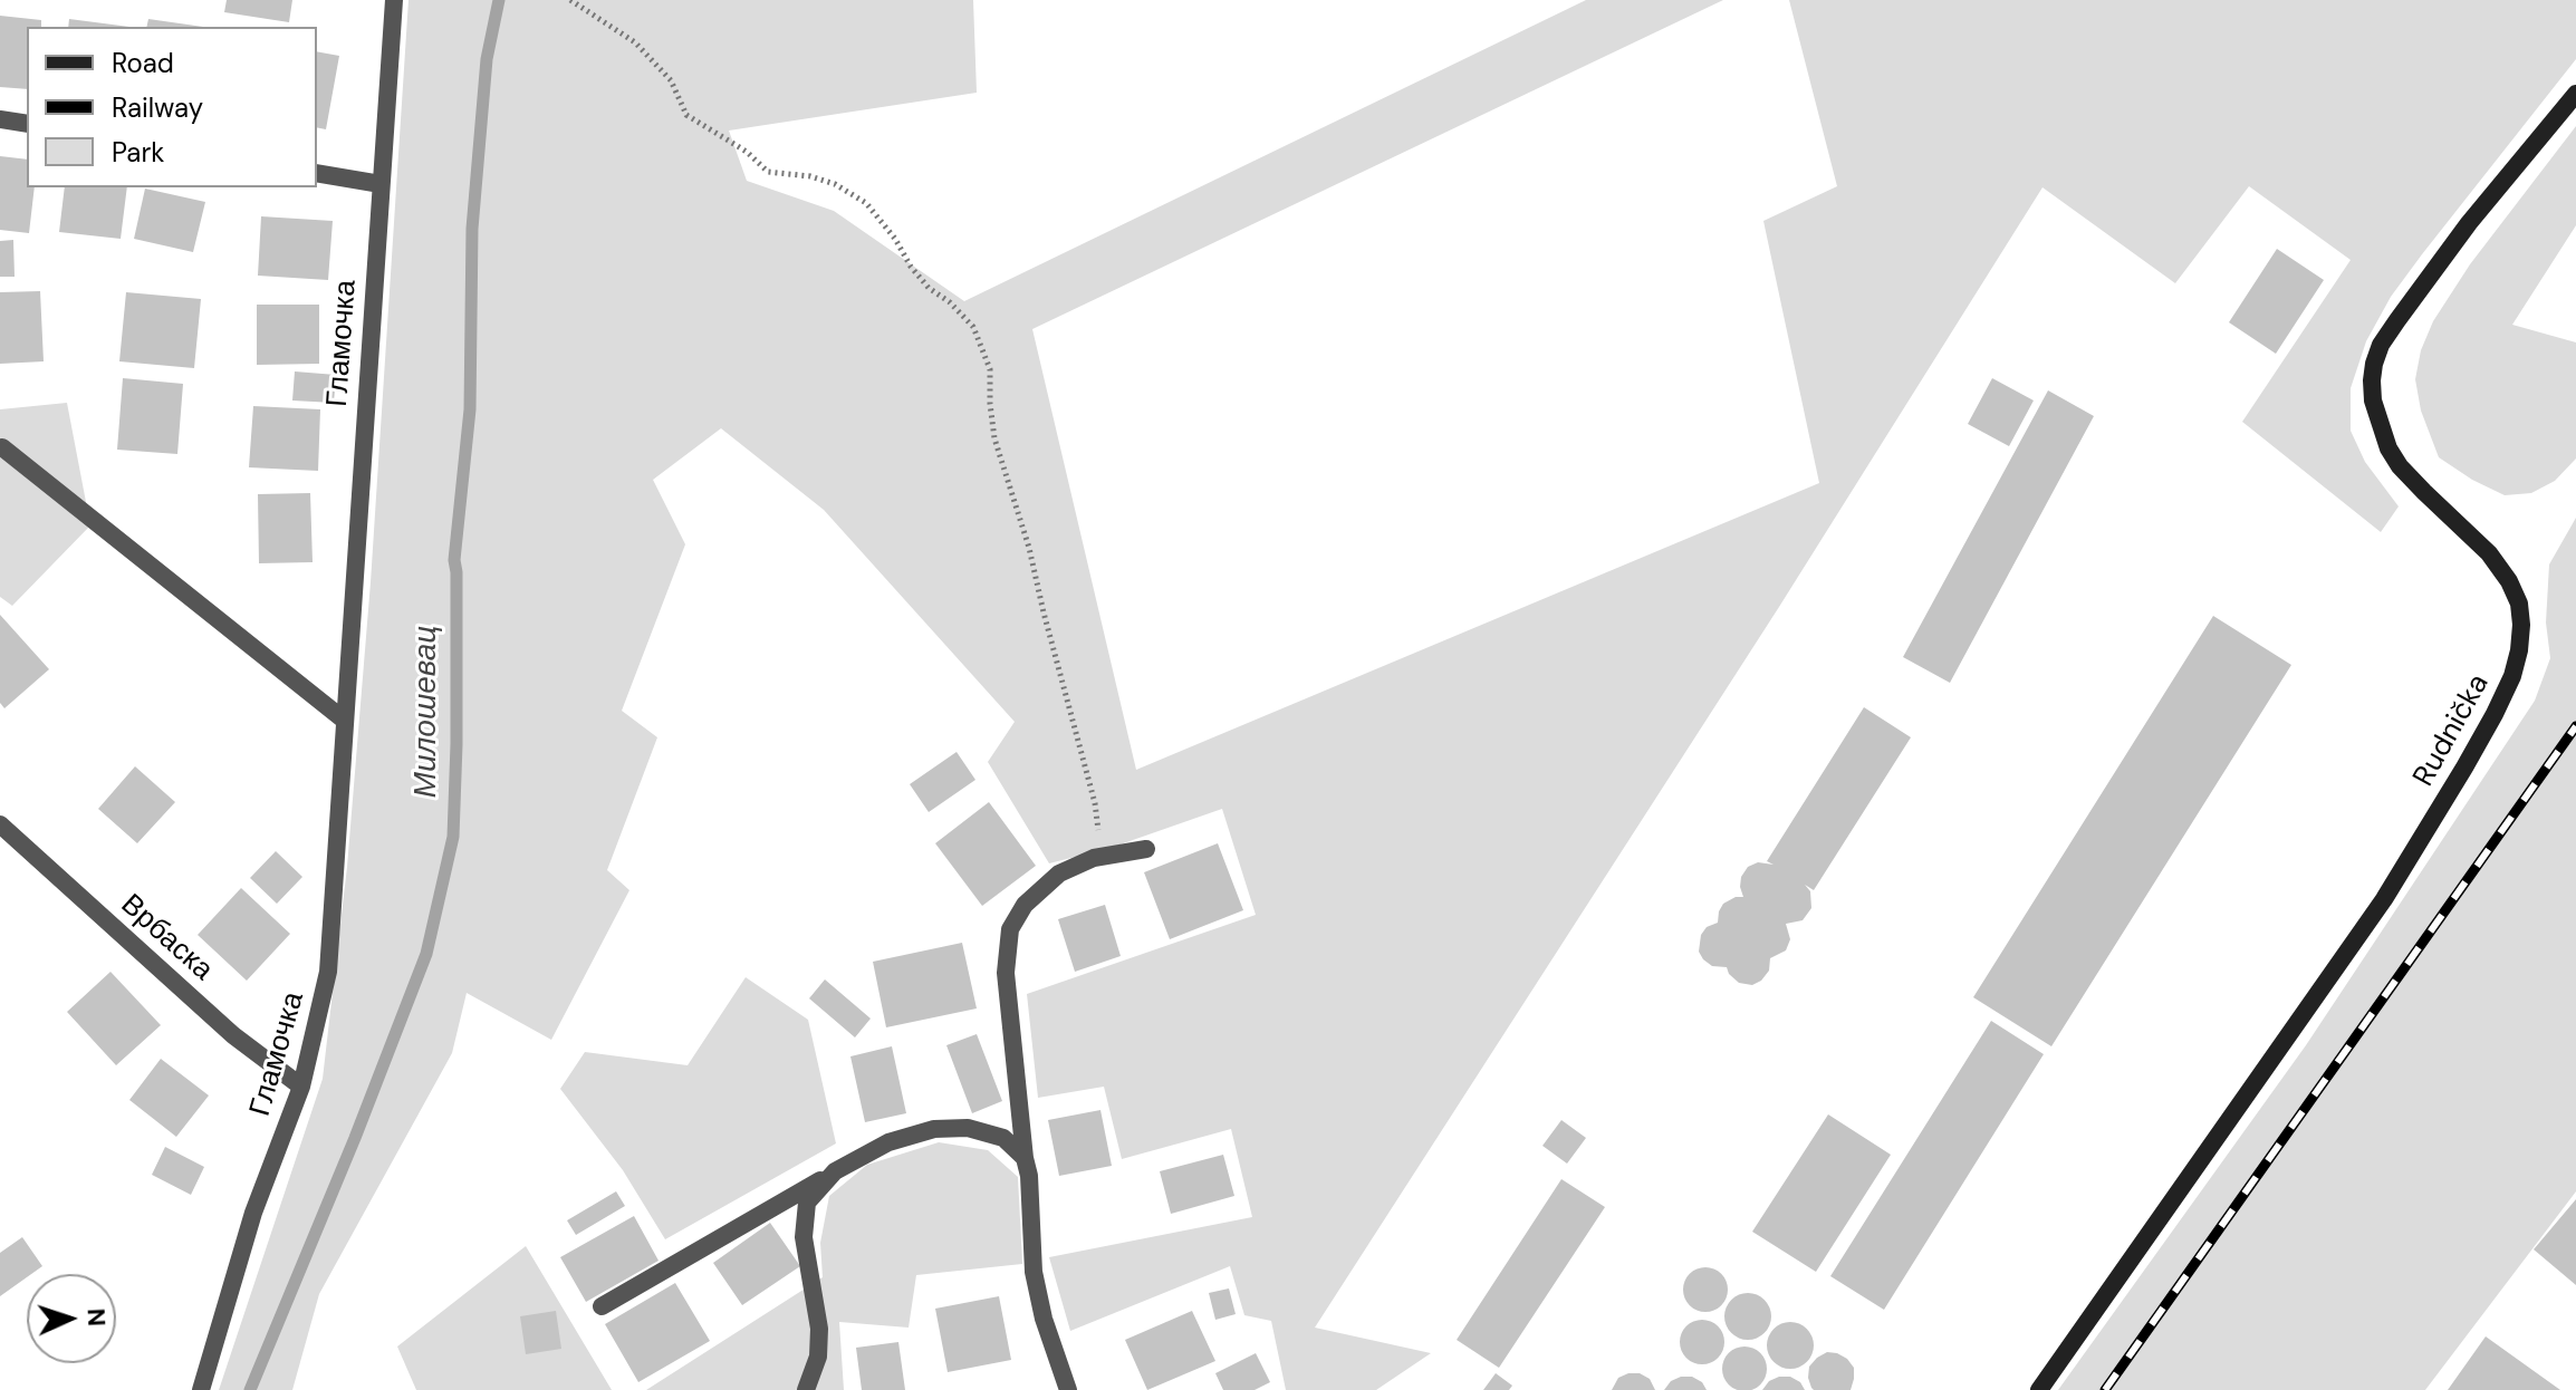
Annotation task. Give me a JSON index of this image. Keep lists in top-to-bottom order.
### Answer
{
  "streets": {
    "street": ["Гламочка", "Rudnička", "Врбаска"]
  },
  "crossings": [
    ["Гламочка", "Врбаска"]
  ],
  "water": ["Милошевац"],
  "legend": ["Road", "Railway", "Park"],
  "north": "right"
}
